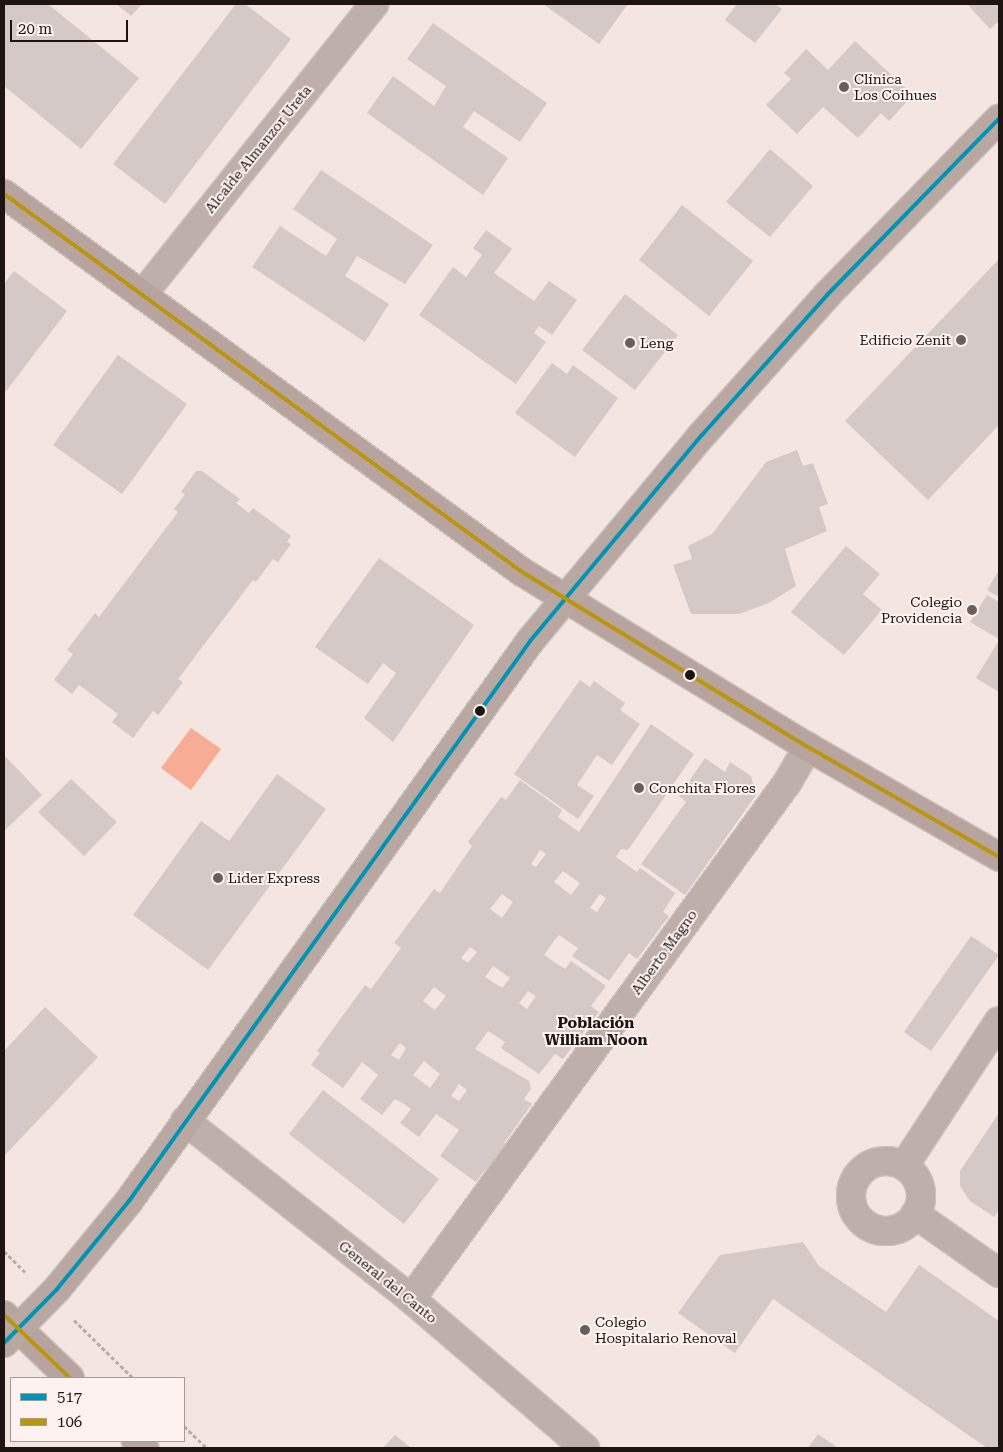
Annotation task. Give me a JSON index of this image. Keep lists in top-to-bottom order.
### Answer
{
  "streets": {
    "street": ["Alcalde Almanzor Ureta", "Alberto Magno", "General del Canto"]
  },
  "crossings": [
    ["Alberto Magno", "General del Canto"]
  ],
  "districts": ["Población William Noon"],
  "places": [
    "Clínica Los Coihues",
    "Edificio Zenit",
    "Leng",
    "Colegio Providencia",
    "Conchita Flores",
    "Lider Express",
    "Colegio Hospitalario Renoval"
  ],
  "lines": ["transit line 517", "transit line 106"],
  "legend": ["517", "106"],
  "scale_bar": "20 m"
}
